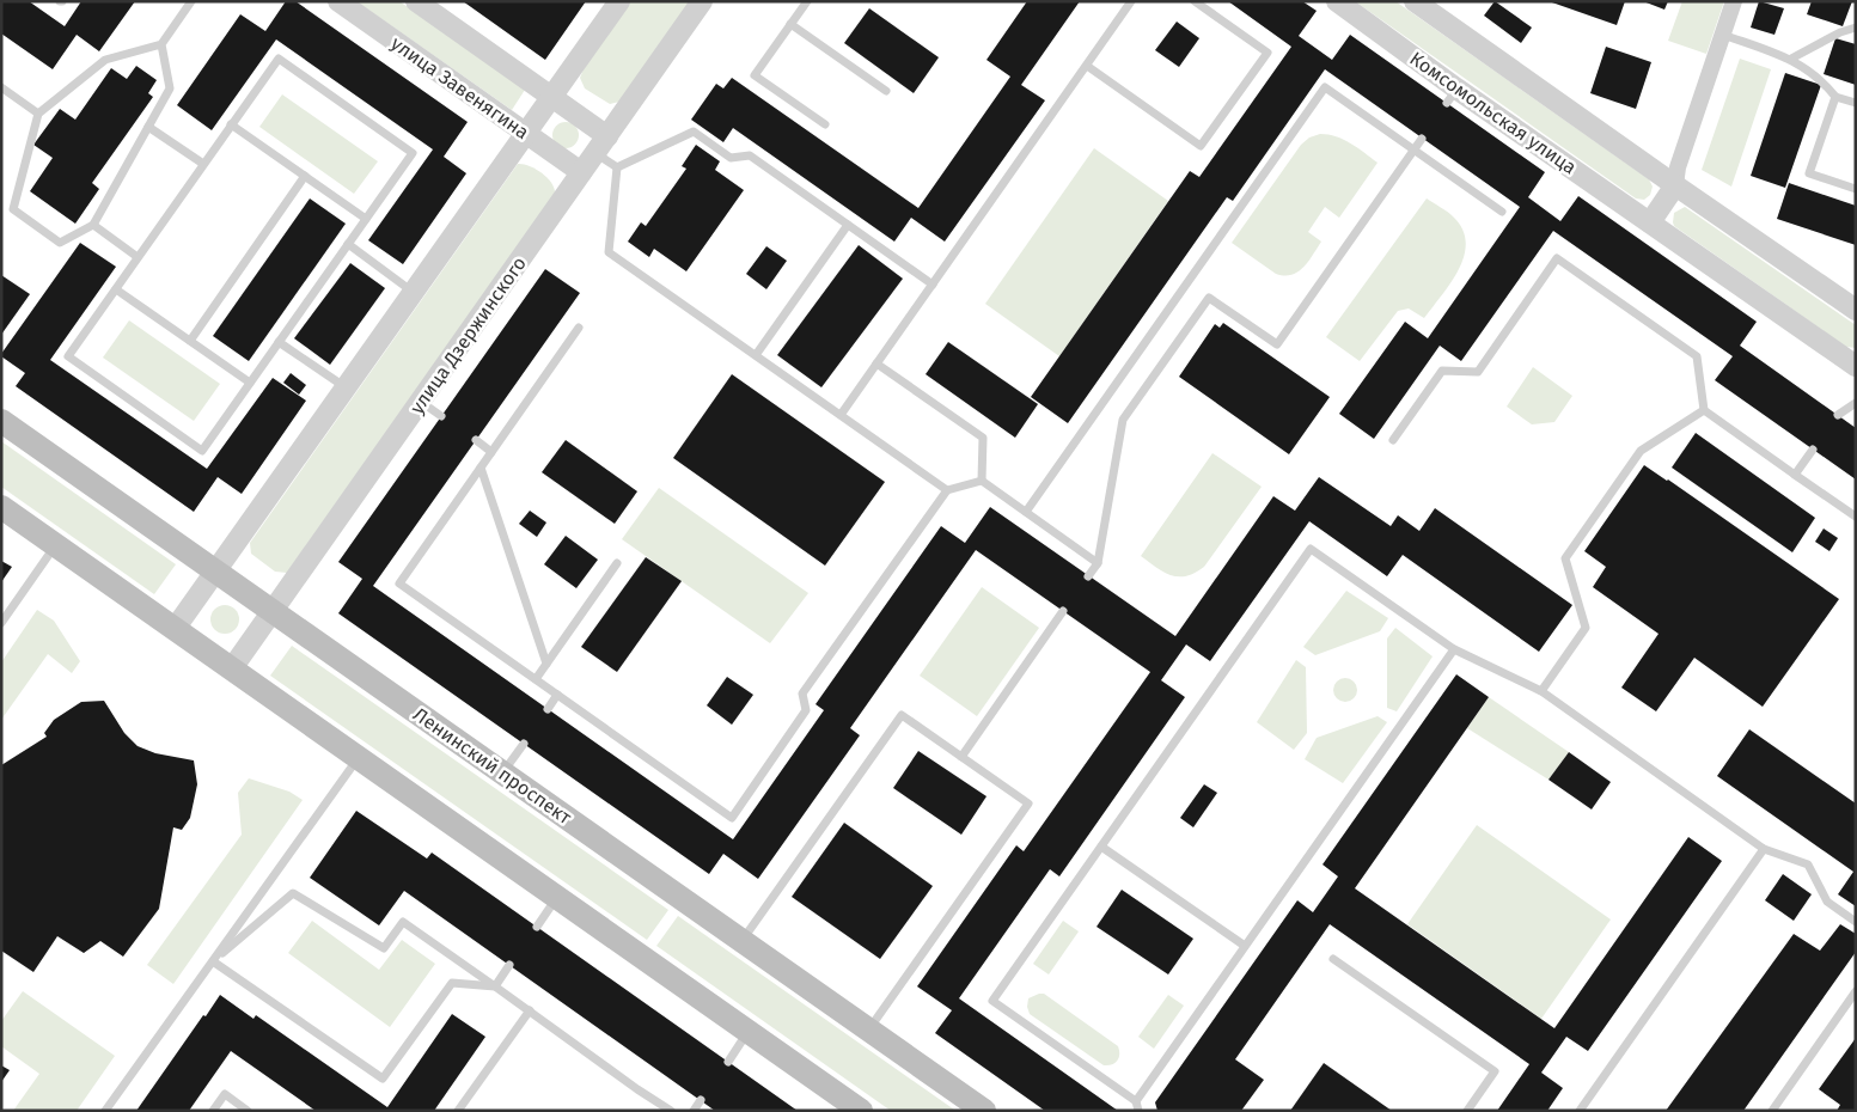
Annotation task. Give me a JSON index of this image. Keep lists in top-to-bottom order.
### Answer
{
  "streets": {
    "main road": ["Ленинский проспект"],
    "street": ["улица Завенягина", "Комсомольская улица", "улица Дзержинского"]
  },
  "crossings": [
    ["улица Завенягина", "улица Дзержинского"],
    ["улица Дзержинского", "Ленинский проспект"]
  ]
}
